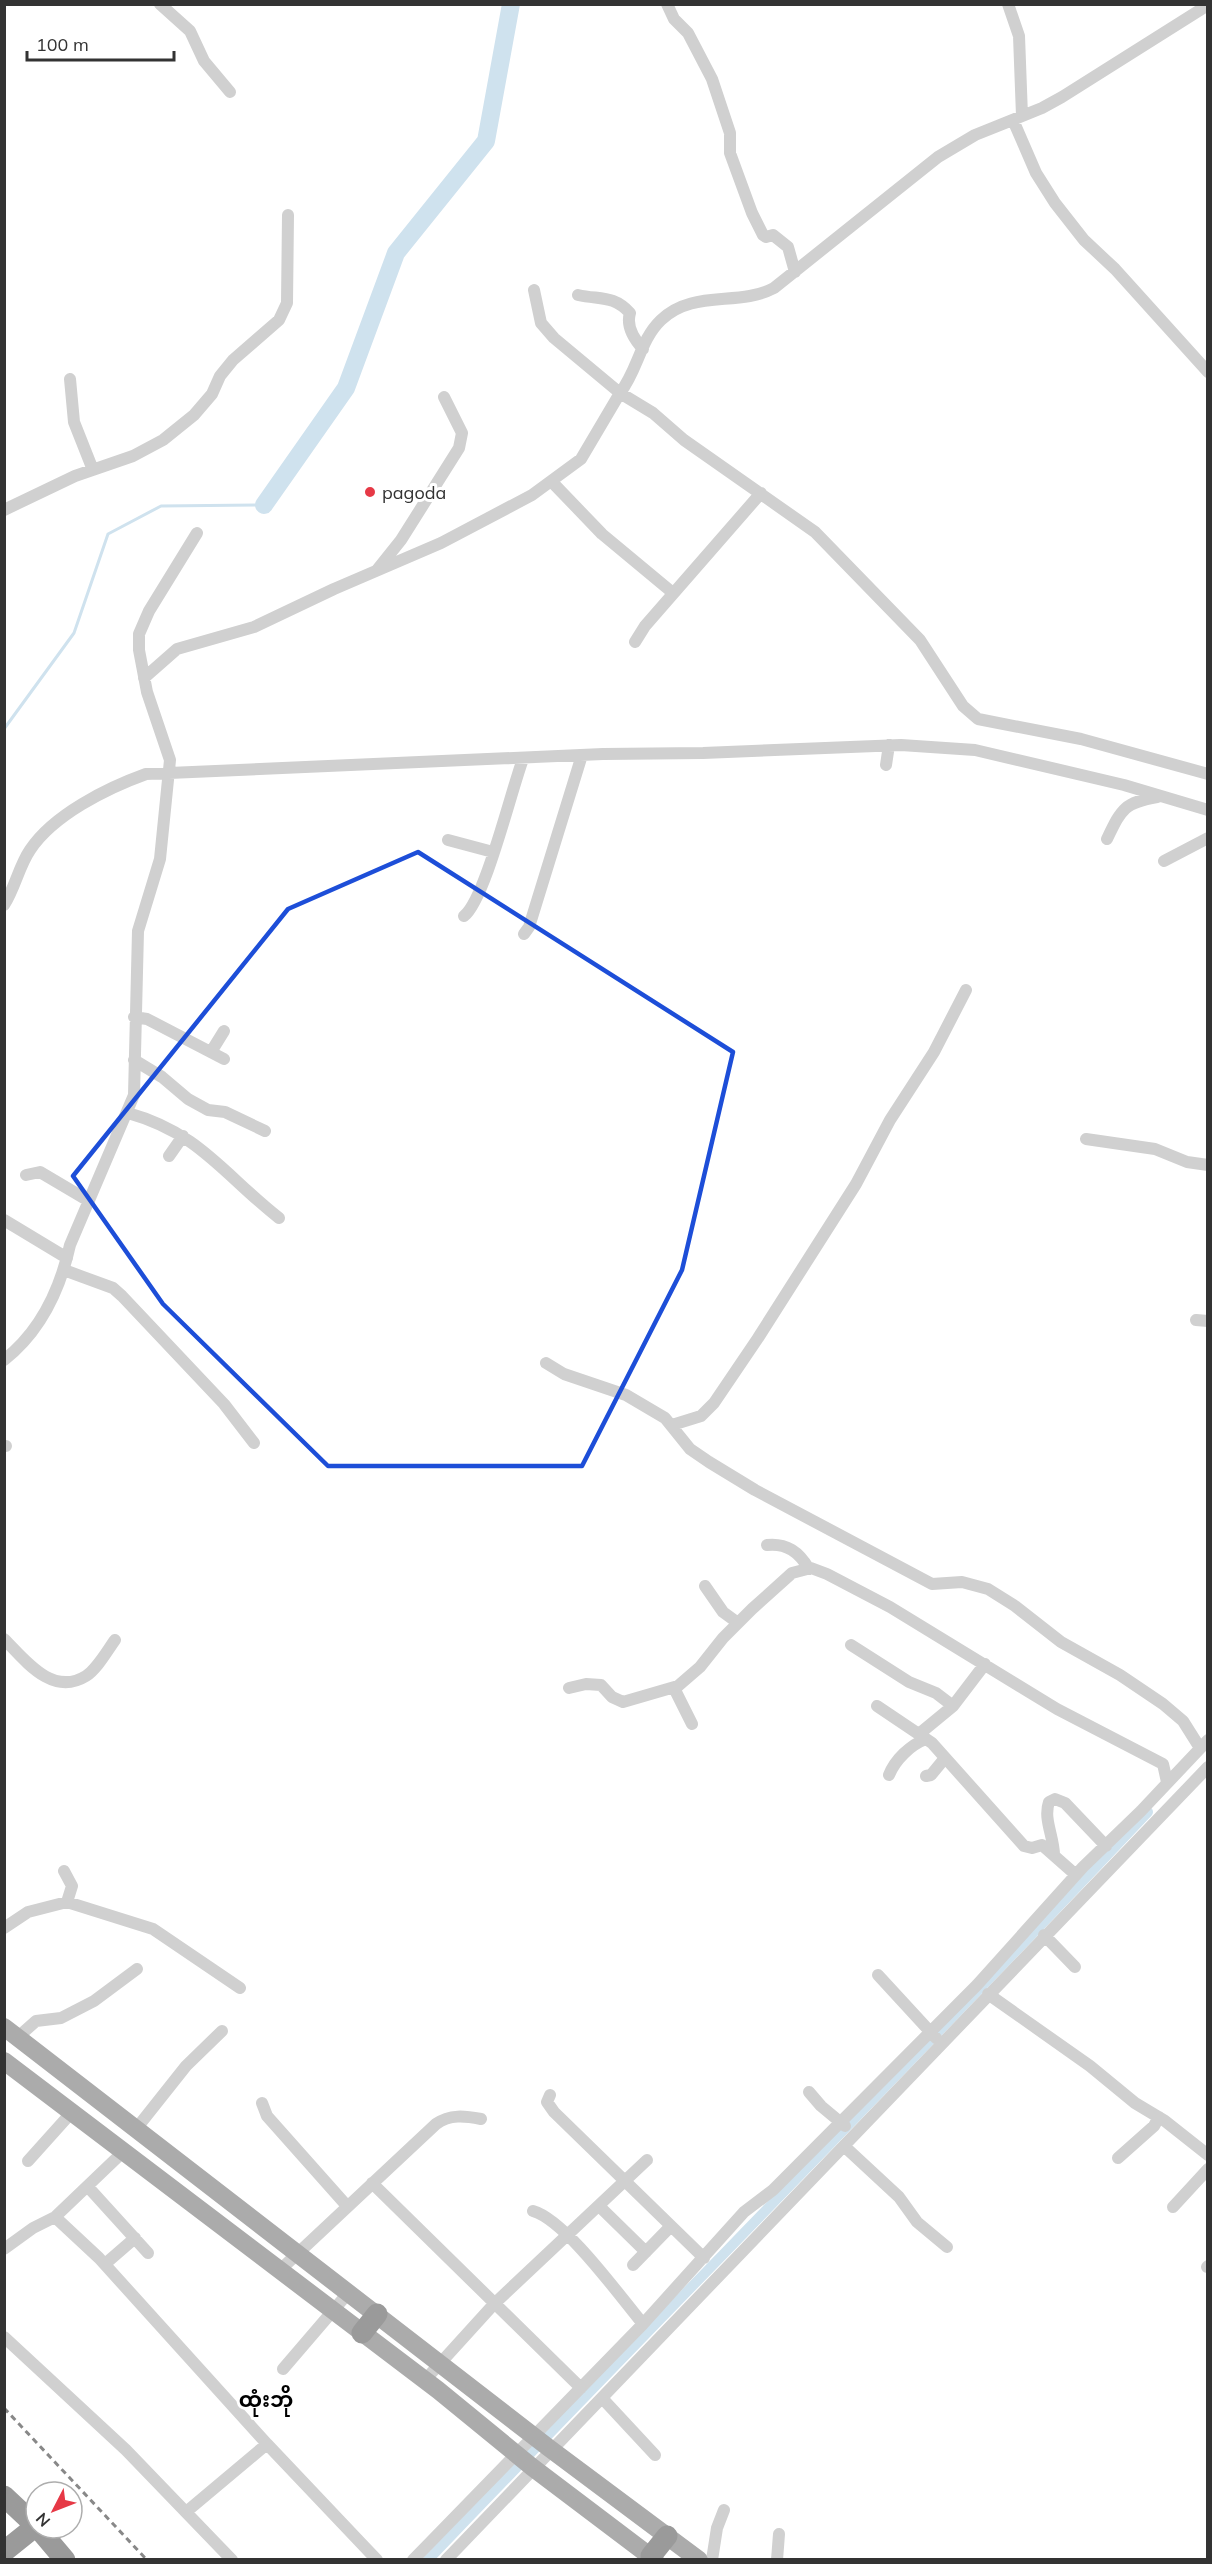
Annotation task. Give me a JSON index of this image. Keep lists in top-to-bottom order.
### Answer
{
  "districts": ["ထုံးဘို"],
  "places": ["pagoda"],
  "scale_bar": "100 m",
  "north": "bottom left"
}
